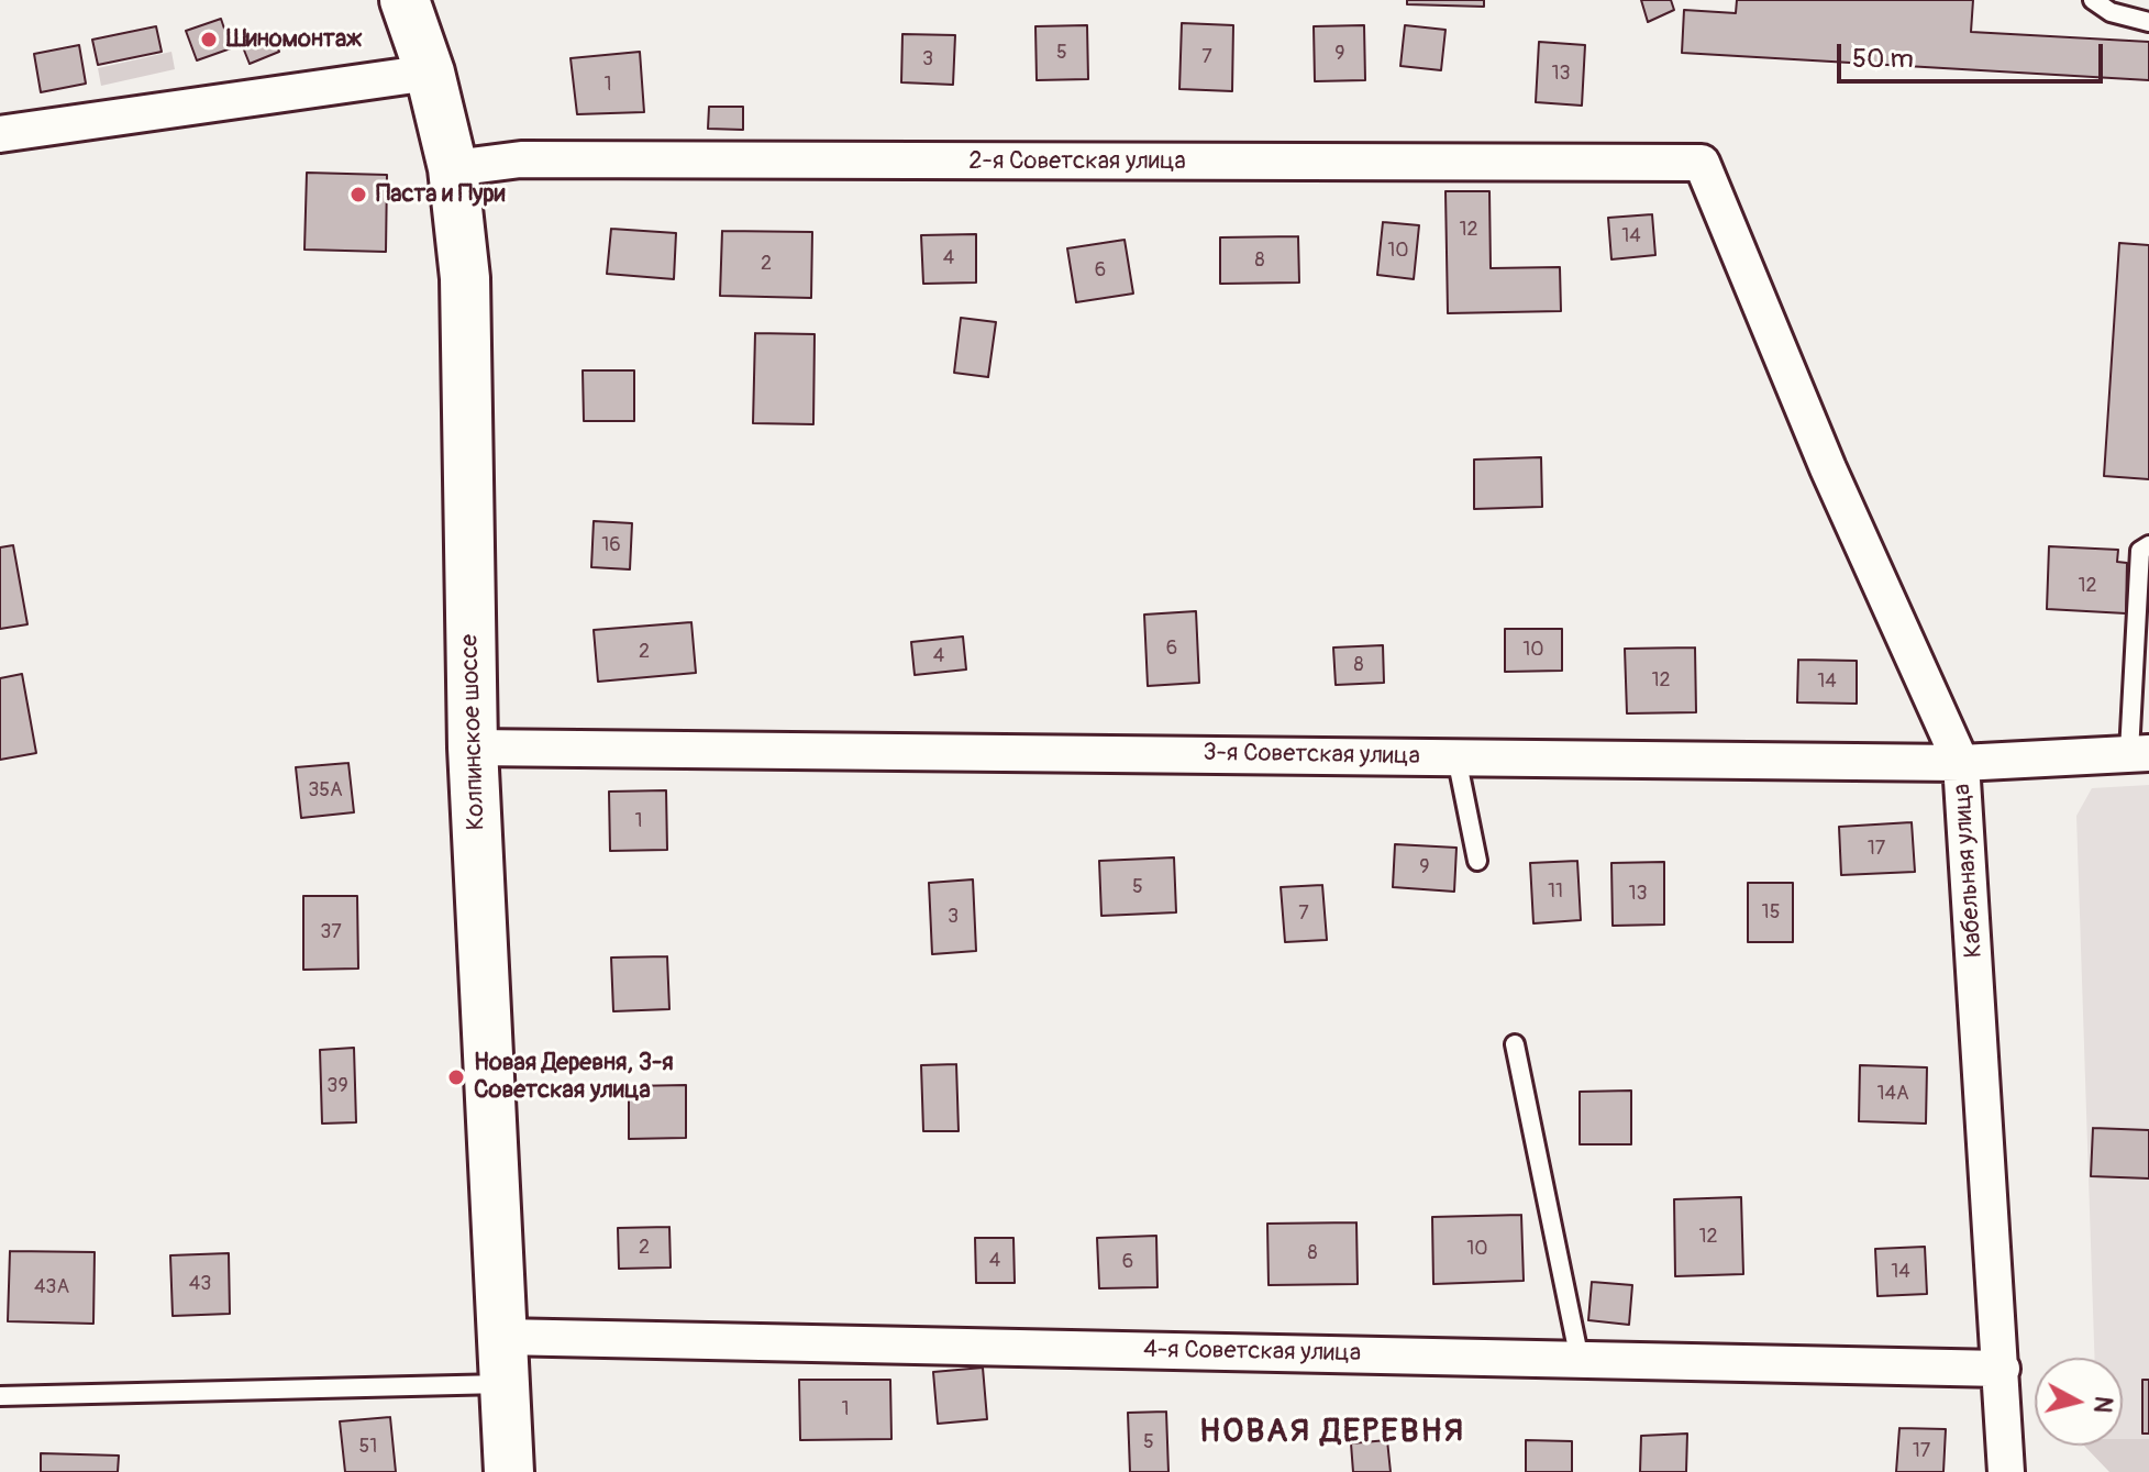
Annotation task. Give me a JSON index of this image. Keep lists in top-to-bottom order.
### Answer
{
  "streets": {
    "main road": ["Колпинское шоссе"],
    "street": [
      "2-я Советская улица",
      "3-я Советская улица",
      "Кабельная улица",
      "4-я Советская улица"
    ]
  },
  "crossings": [
    ["2-я Советская улица", "Колпинское шоссе"],
    ["2-я Советская улица", "Кабельная улица"],
    ["Колпинское шоссе", "3-я Советская улица"],
    ["Колпинское шоссе", "4-я Советская улица"],
    ["3-я Советская улица", "Кабельная улица"],
    ["Кабельная улица", "4-я Советская улица"]
  ],
  "districts": ["НОВАЯ ДЕРЕВНЯ"],
  "places": ["Шиномонтаж", "Паста и Пури", "Новая Деревня, 3-я Советская улица"],
  "house_numbers": [
    "5",
    "9",
    "7",
    "3",
    "13",
    "1",
    "12",
    "14",
    "10",
    "4",
    "8",
    "2",
    "6",
    "16",
    "12",
    "6",
    "10",
    "2",
    "4",
    "8",
    "12",
    "14",
    "35А",
    "1",
    "17",
    "9",
    "5",
    "11",
    "13",
    "15",
    "7",
    "3",
    "37",
    "39",
    "14А",
    "12",
    "2",
    "10",
    "8",
    "4",
    "6",
    "14",
    "43",
    "43А",
    "1",
    "5",
    "51",
    "17"
  ],
  "scale_bar": "50 m",
  "north": "right"
}
